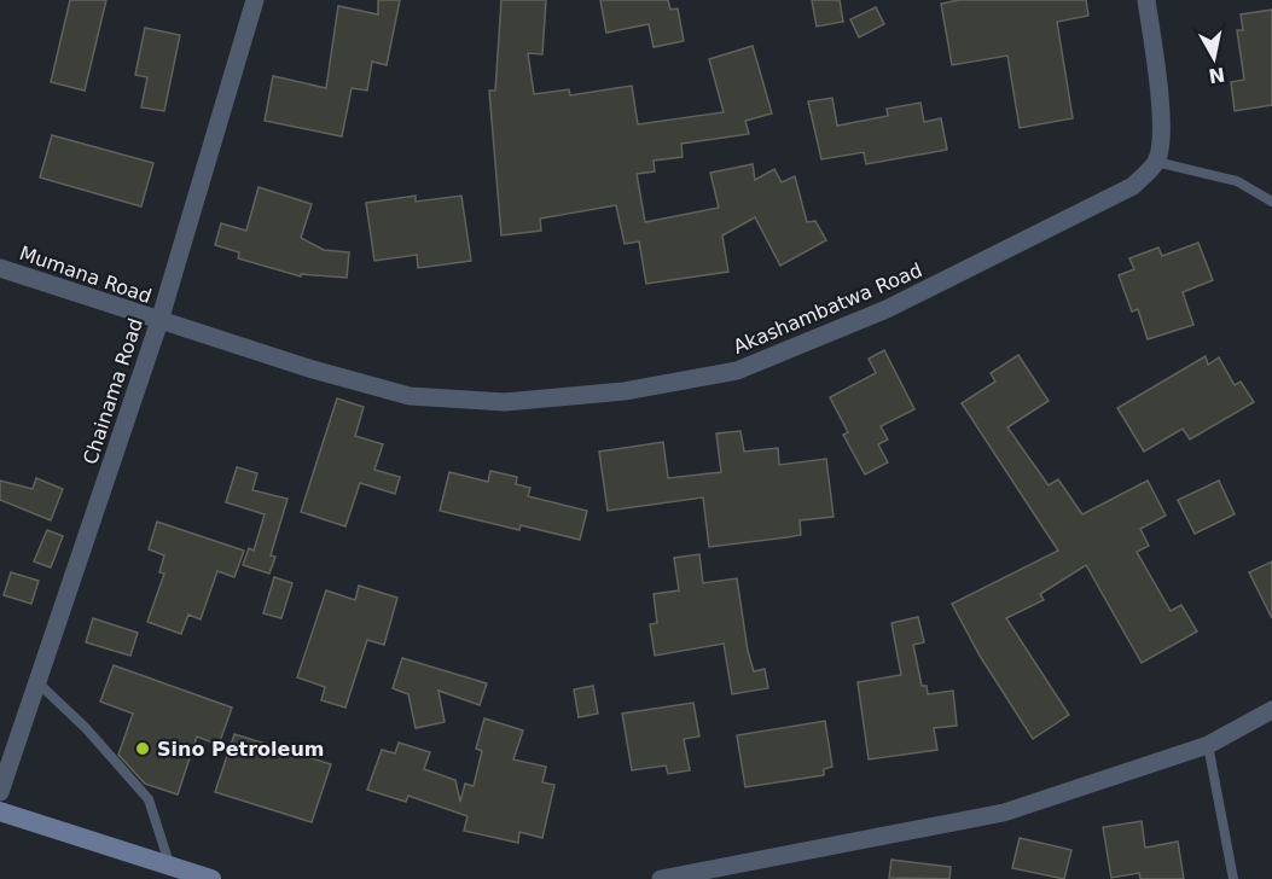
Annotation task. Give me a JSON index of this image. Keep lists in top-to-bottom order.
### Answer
{
  "streets": {
    "street": ["Mumana Road", "Akashambatwa Road", "Chainama Road"]
  },
  "crossings": [
    ["Mumana Road", "Akashambatwa Road"],
    ["Mumana Road", "Chainama Road"],
    ["Akashambatwa Road", "Chainama Road"]
  ],
  "places": ["Sino Petroleum"],
  "north": "bottom"
}
